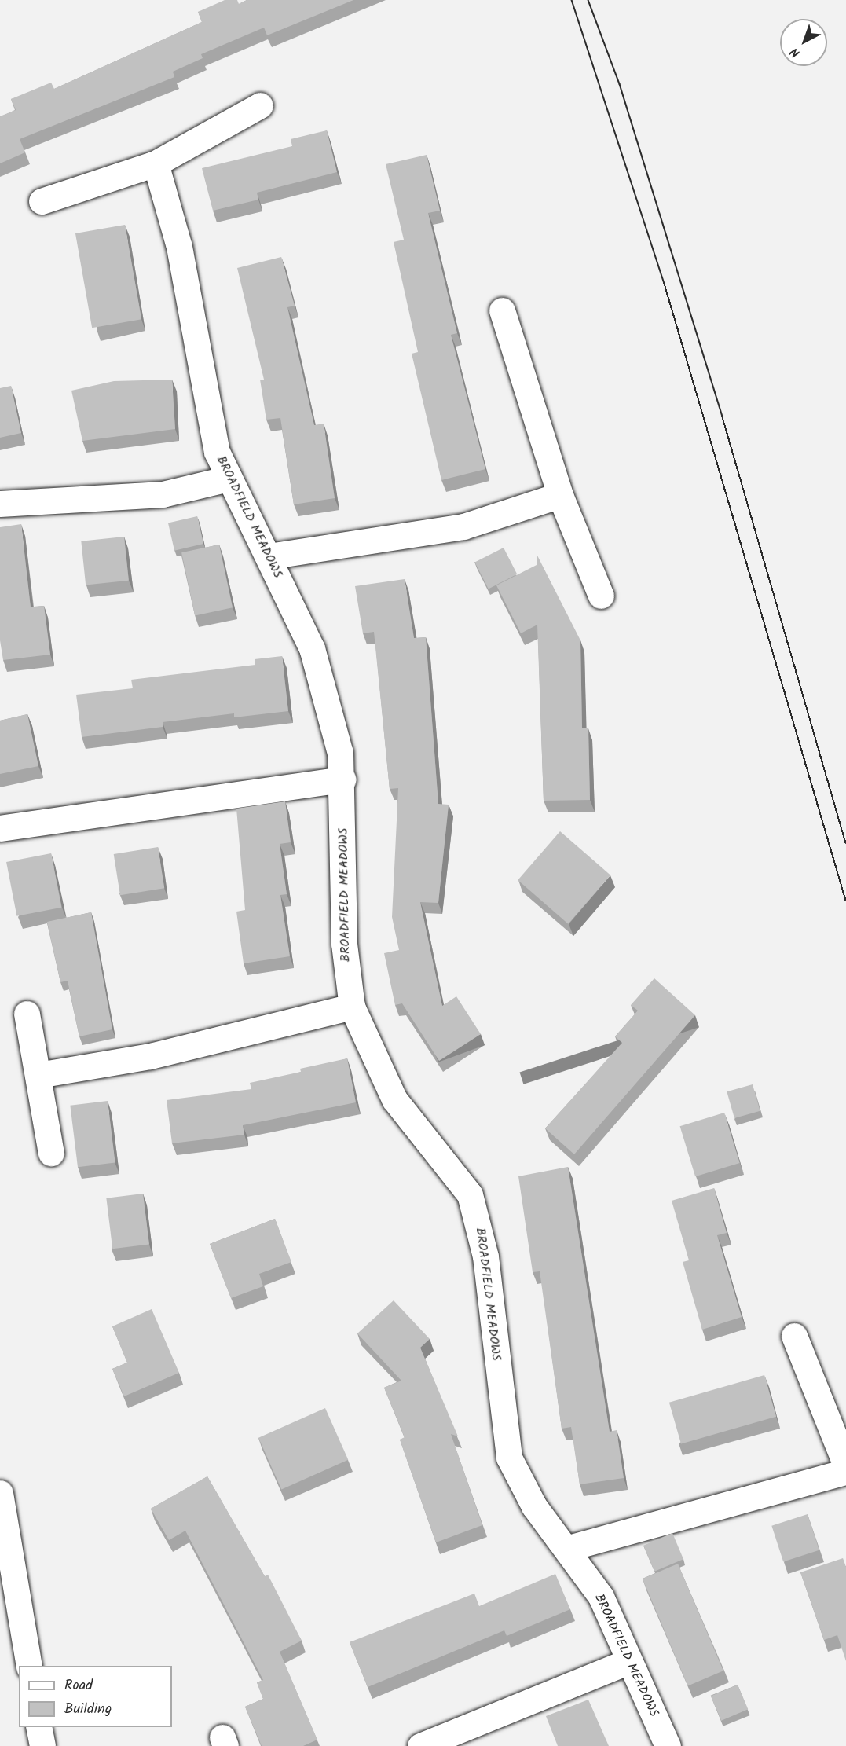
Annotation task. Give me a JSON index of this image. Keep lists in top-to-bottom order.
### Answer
{
  "streets": {
    "street": ["BROADFIELD MEADOWS"]
  },
  "legend": ["Road", "Building"],
  "north": "bottom left"
}
